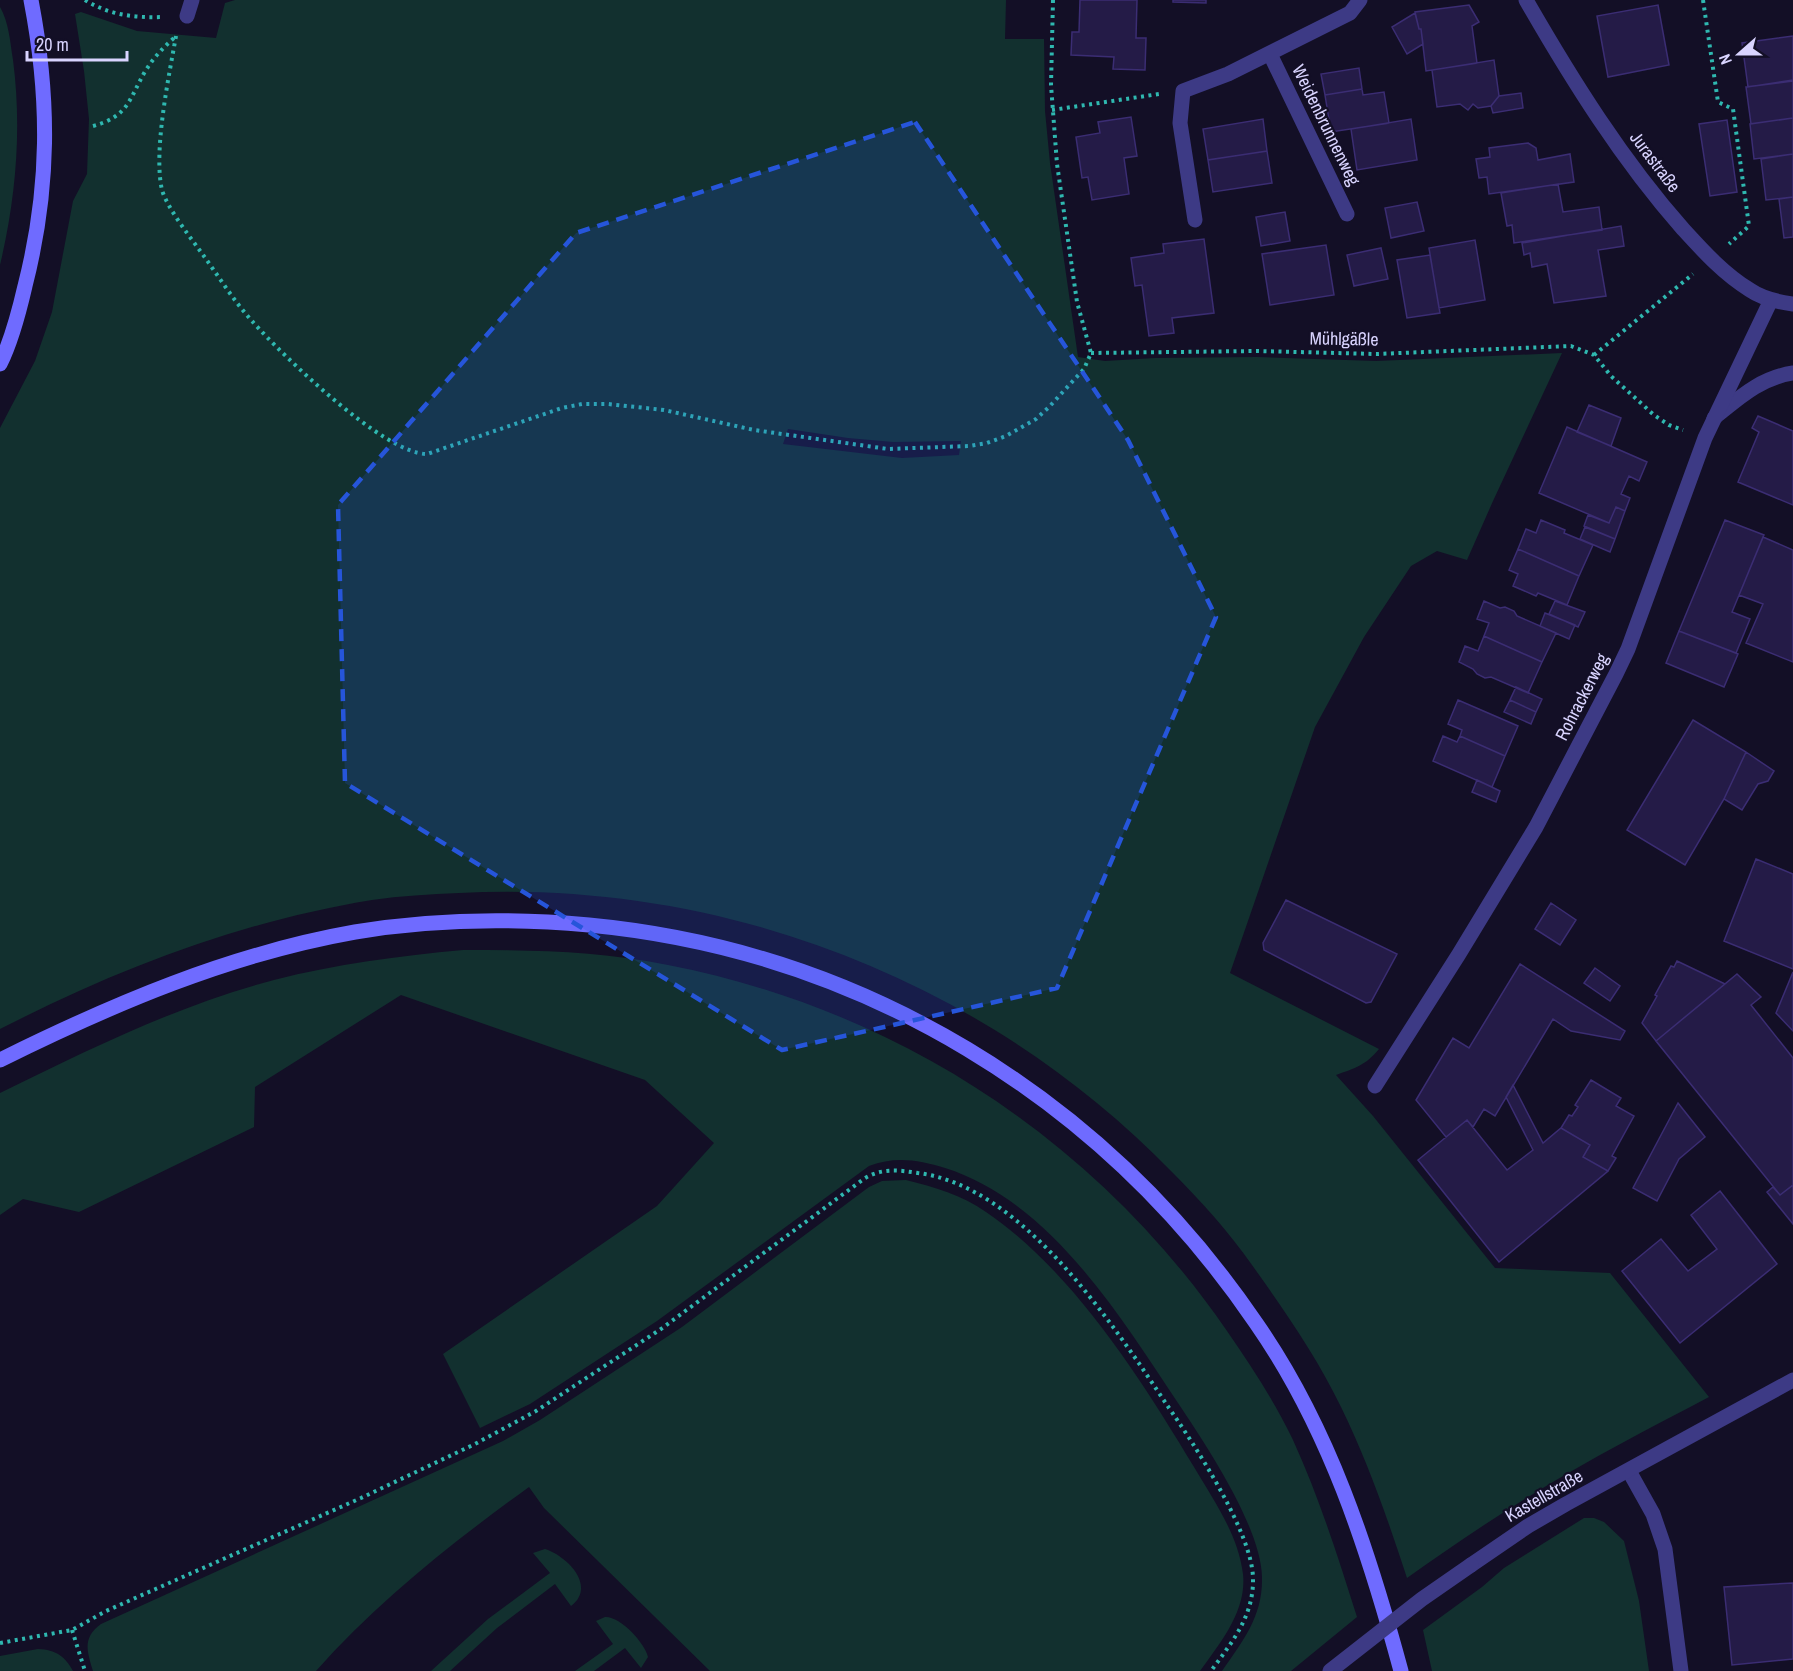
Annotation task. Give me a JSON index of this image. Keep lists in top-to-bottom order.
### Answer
{
  "streets": {
    "street": [
      "Weidenbrunnenweg",
      "Jurastraße",
      "Rohrackerweg",
      "Kastellstraße"
    ],
    "path": ["Mühlgäßle"]
  },
  "crossings": [
    ["Jurastraße", "Rohrackerweg"]
  ],
  "scale_bar": "20 m",
  "north": "left"
}
